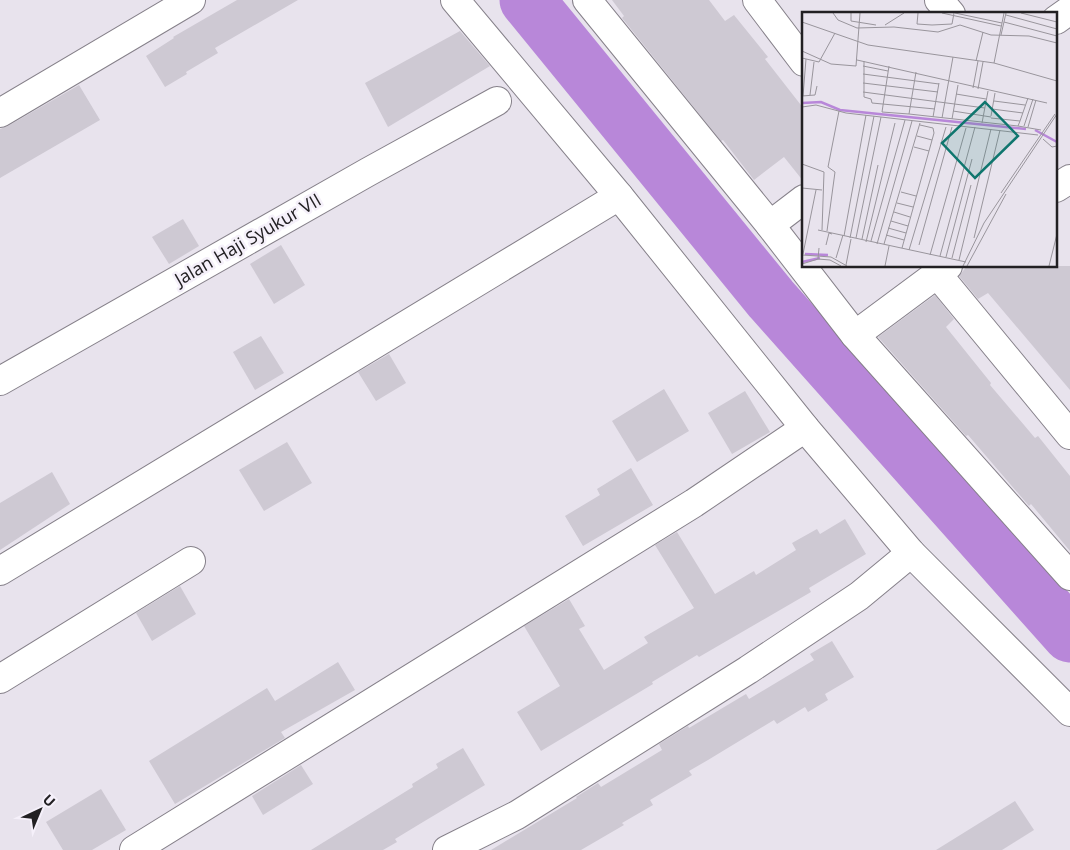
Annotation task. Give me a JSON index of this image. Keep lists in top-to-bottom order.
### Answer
{
  "streets": {
    "street": ["Jalan Haji Syukur VII"]
  },
  "north": "top right"
}
